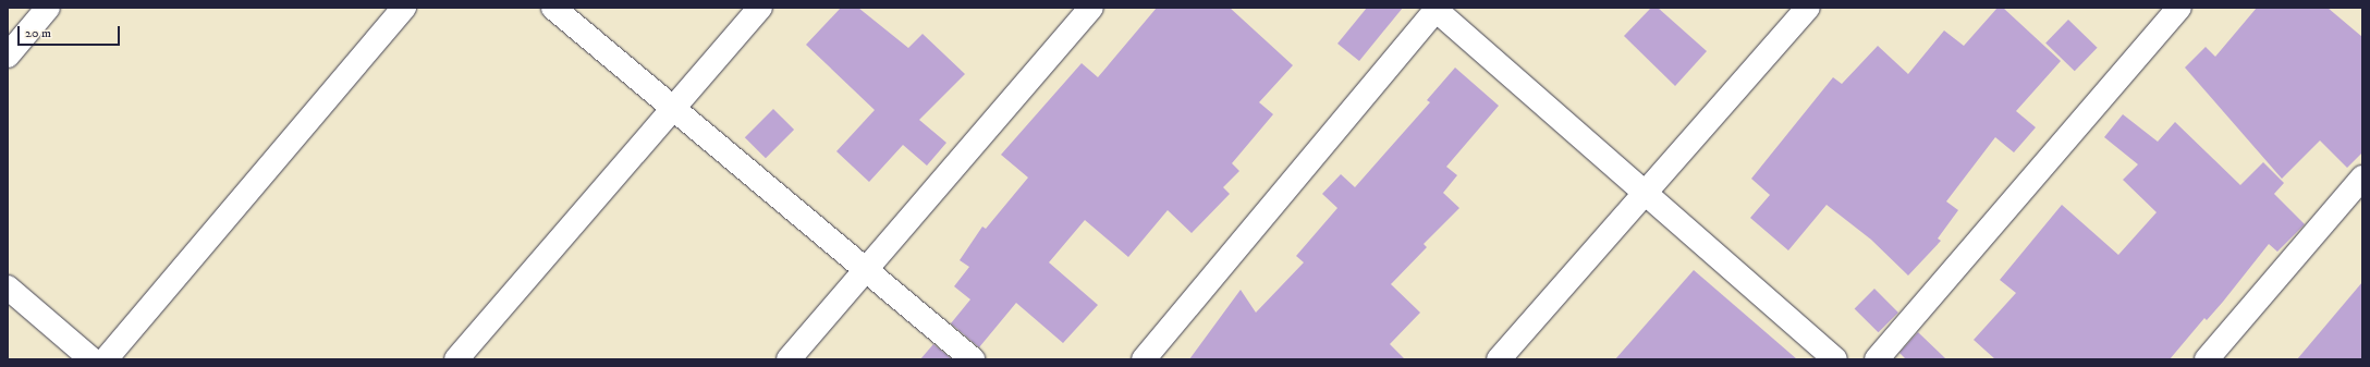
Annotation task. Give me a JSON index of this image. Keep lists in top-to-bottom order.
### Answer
{
  "scale_bar": "20 m"
}
